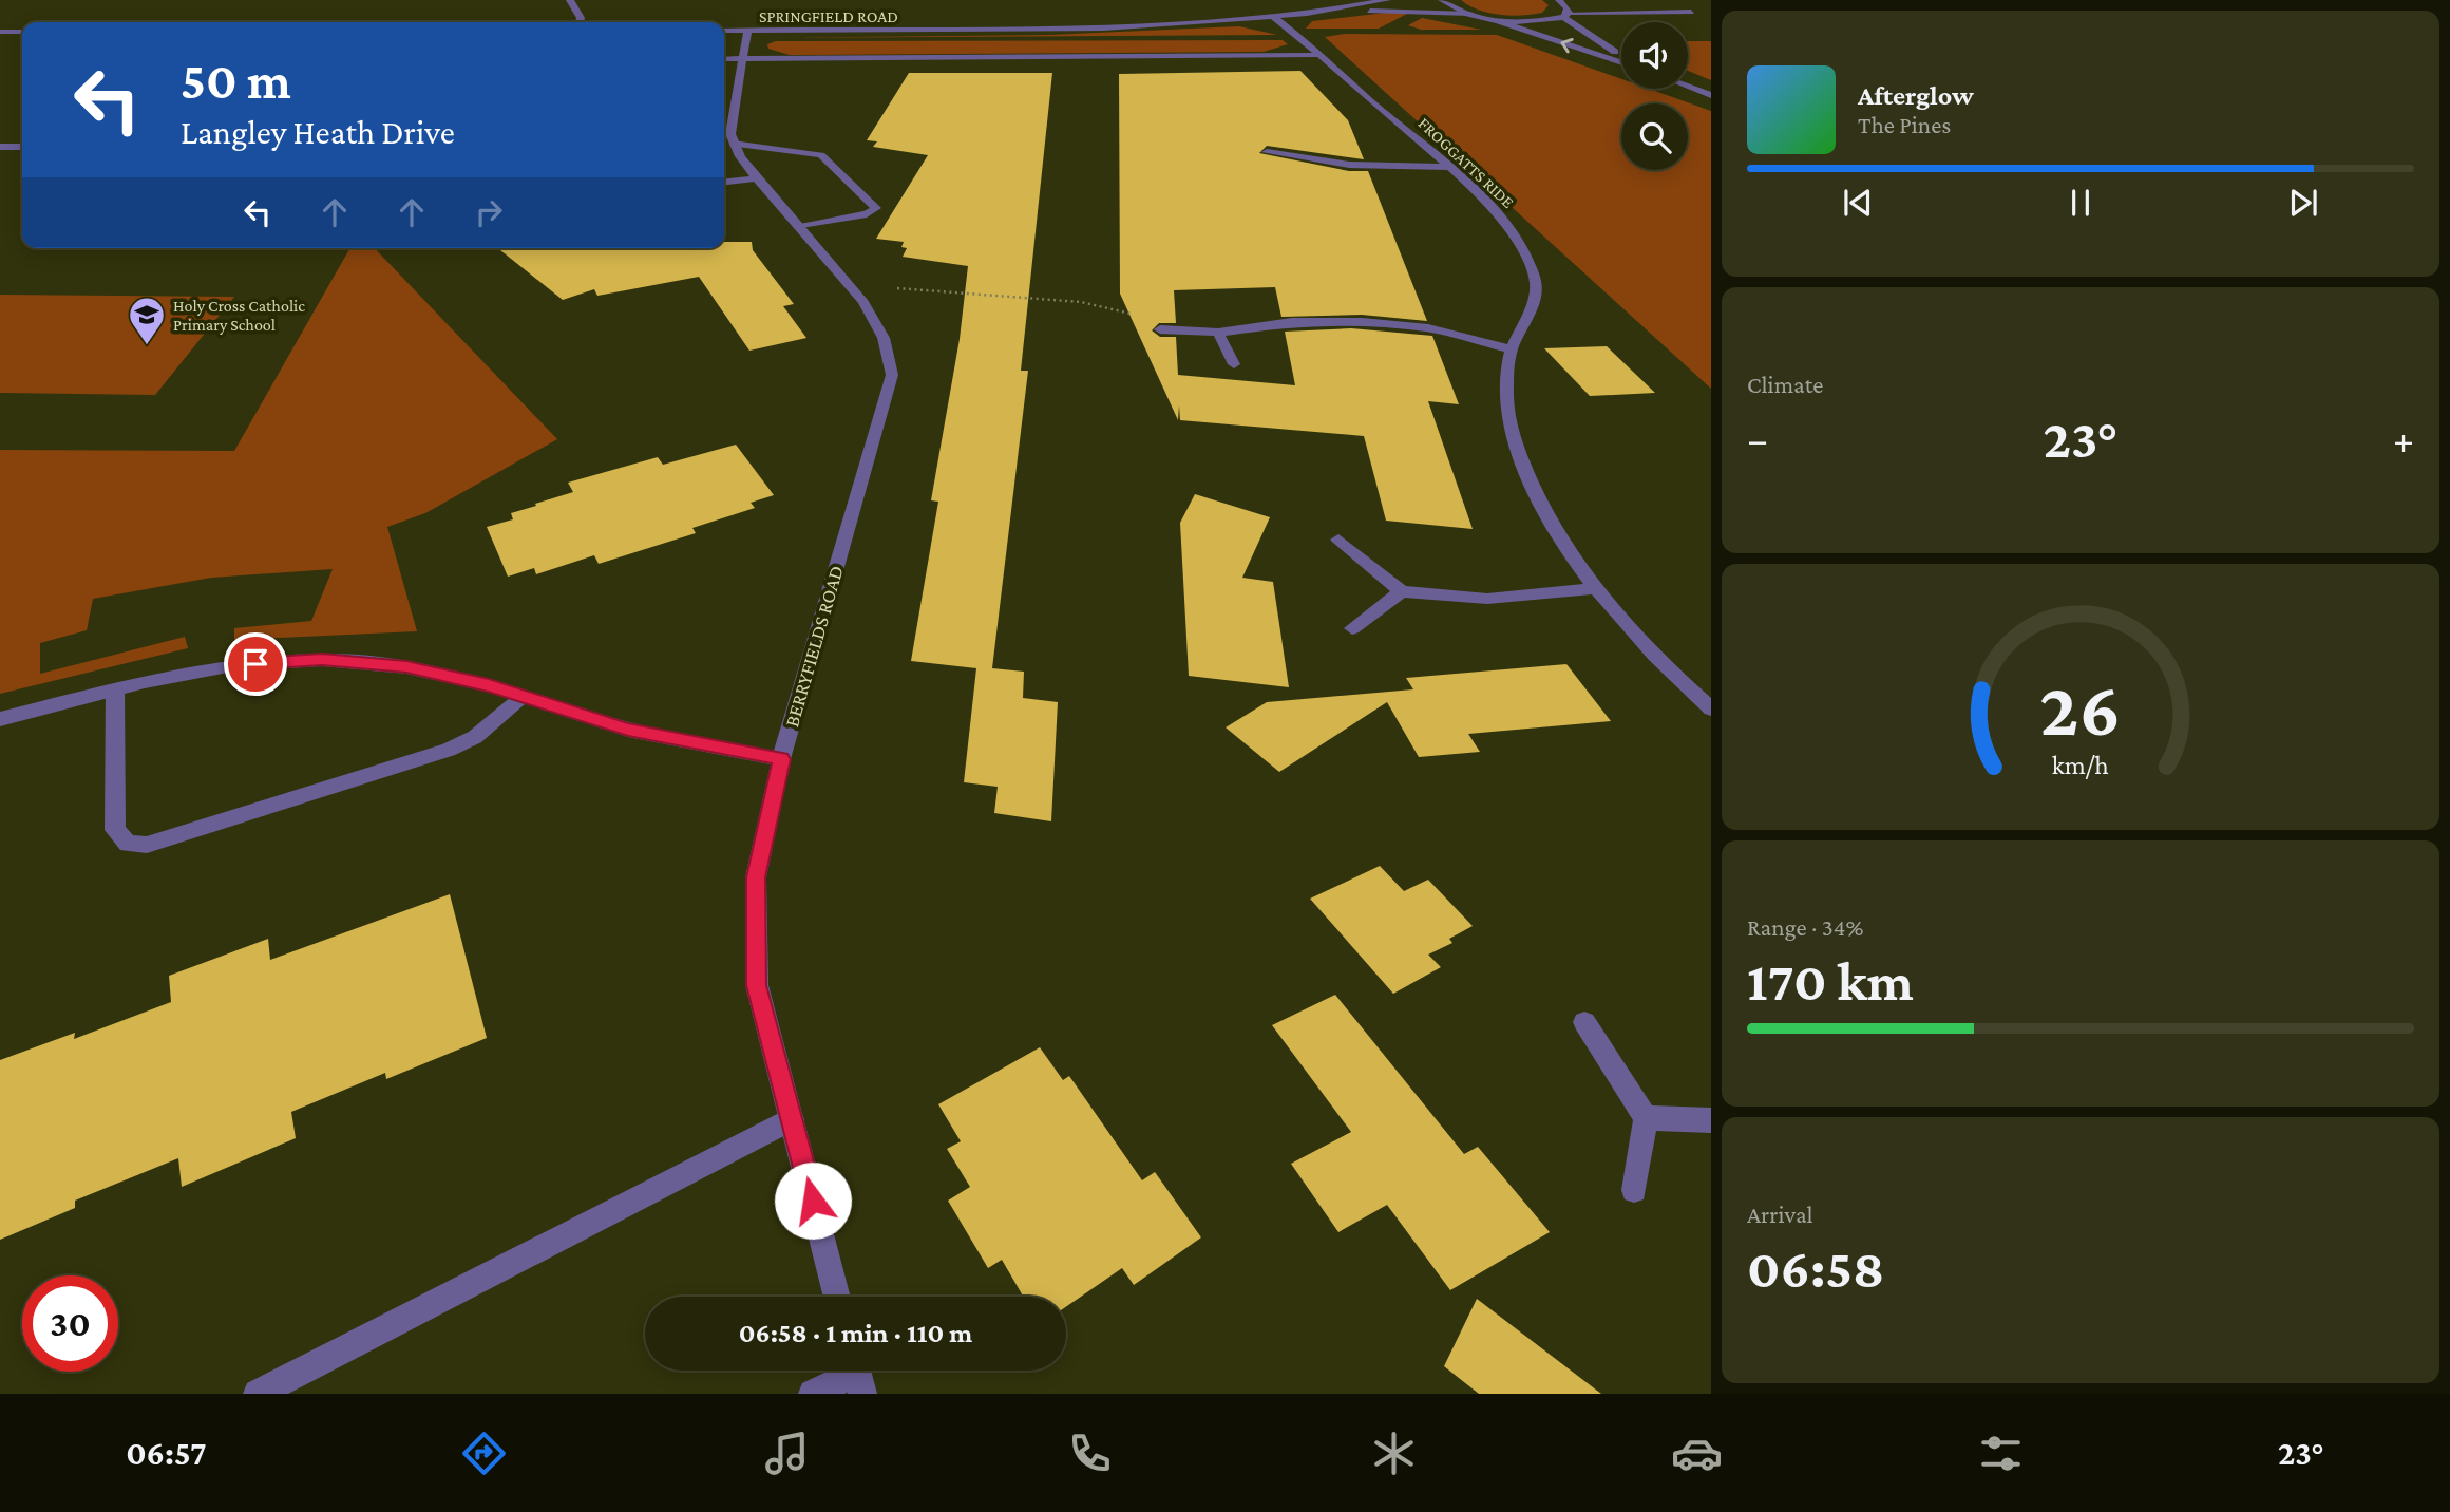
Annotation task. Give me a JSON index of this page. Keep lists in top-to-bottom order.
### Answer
{
  "streets": {
    "street": ["SPRINGFIELD ROAD", "FROGGATTS RIDE", "BERRYFIELDS ROAD"]
  },
  "crossings": [
    ["SPRINGFIELD ROAD", "FROGGATTS RIDE"]
  ],
  "places": {
    "school or university": ["Holy Cross Catholic Primary School"]
  },
  "page": {
    "turn": ["50 m", "Langley Heath Drive"],
    "song": ["Afterglow", "The Pines"],
    "tile": [
      "Climate",
      ["Range · 34%", "170 km"],
      ["Arrival", "06:58"]
    ],
    "heat": ["−", "23°", "+"],
    "limit": "30",
    "trip": "06:58 · 1 min · 110 m",
    "tabs": ["06:57", "23°"],
    "gauge": ["26", "km/h"]
  }
}
